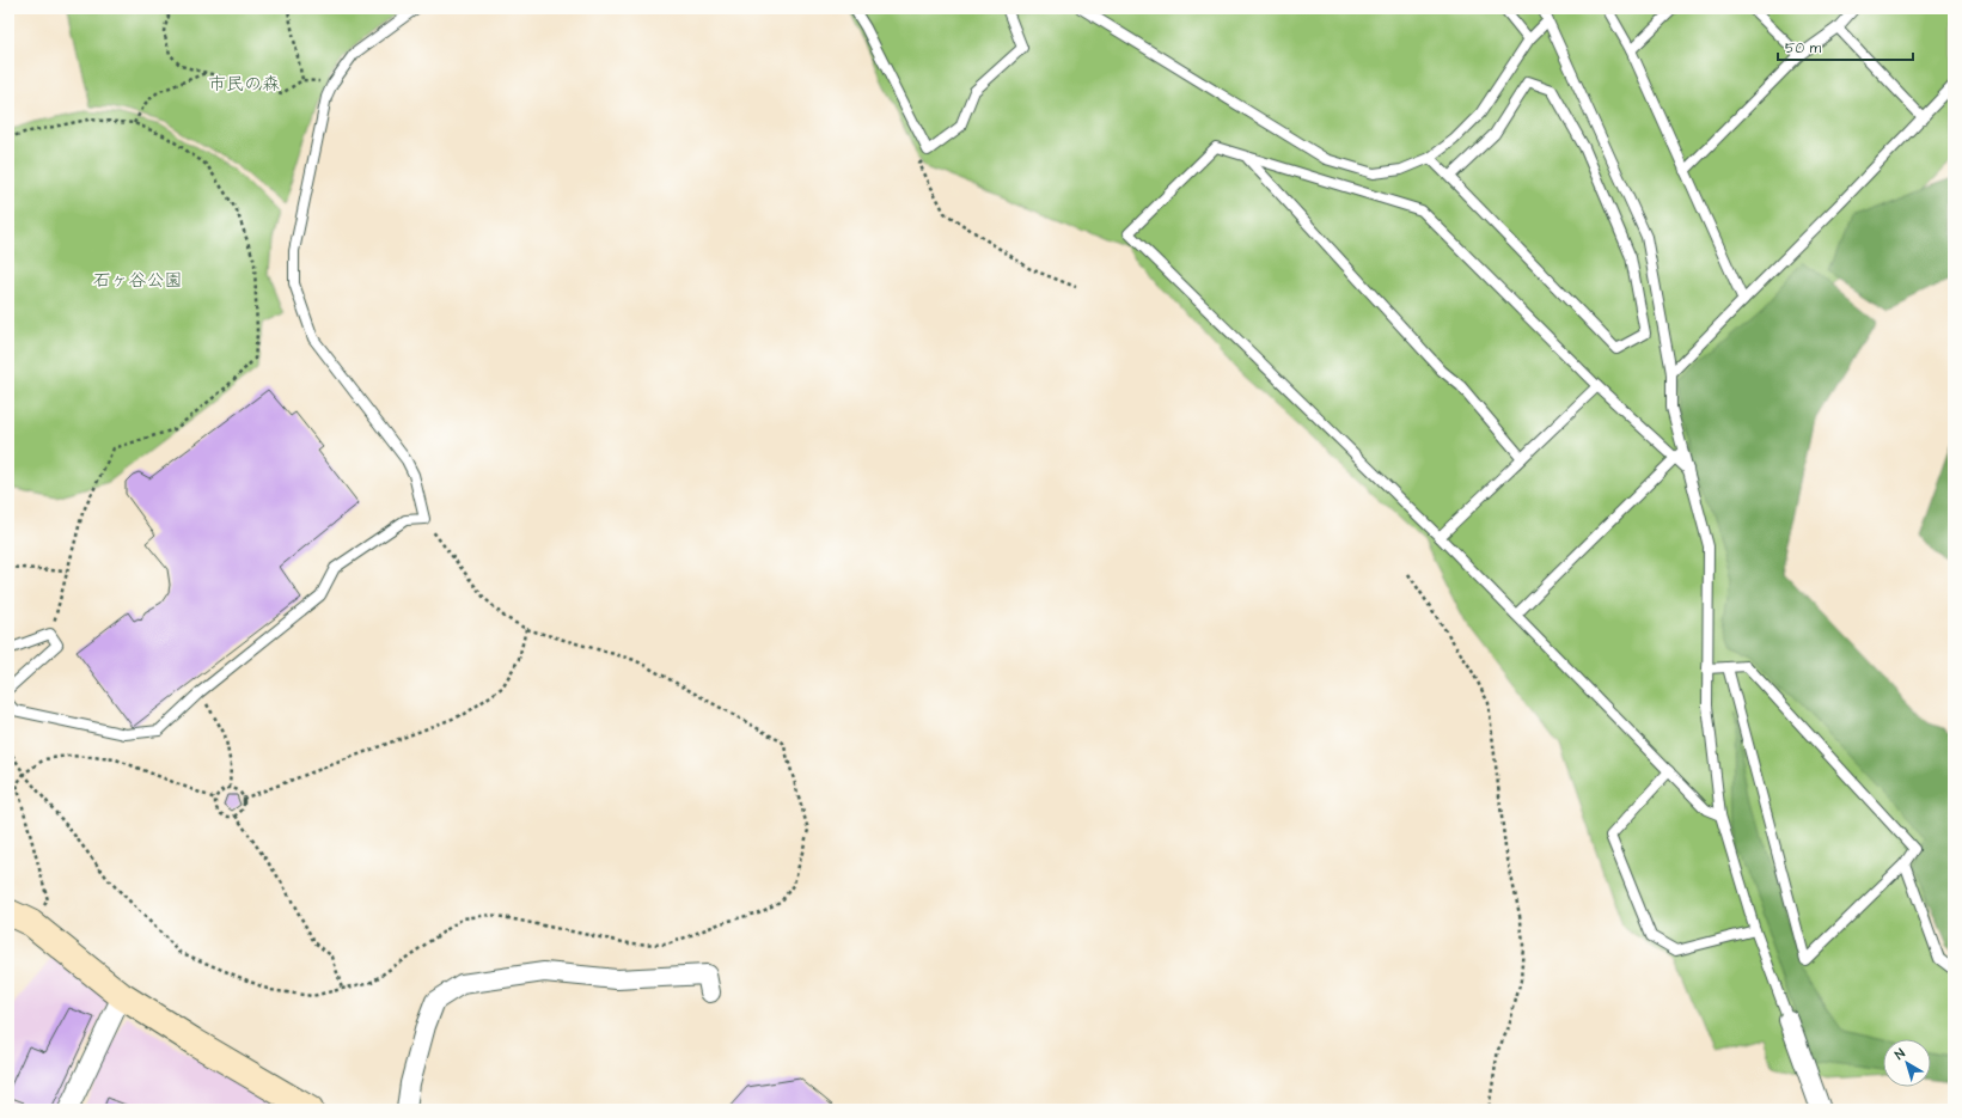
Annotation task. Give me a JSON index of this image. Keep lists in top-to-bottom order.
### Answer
{
  "parks": ["市民の森", "石ヶ谷公園"],
  "scale_bar": "50 m",
  "north": "top left"
}
